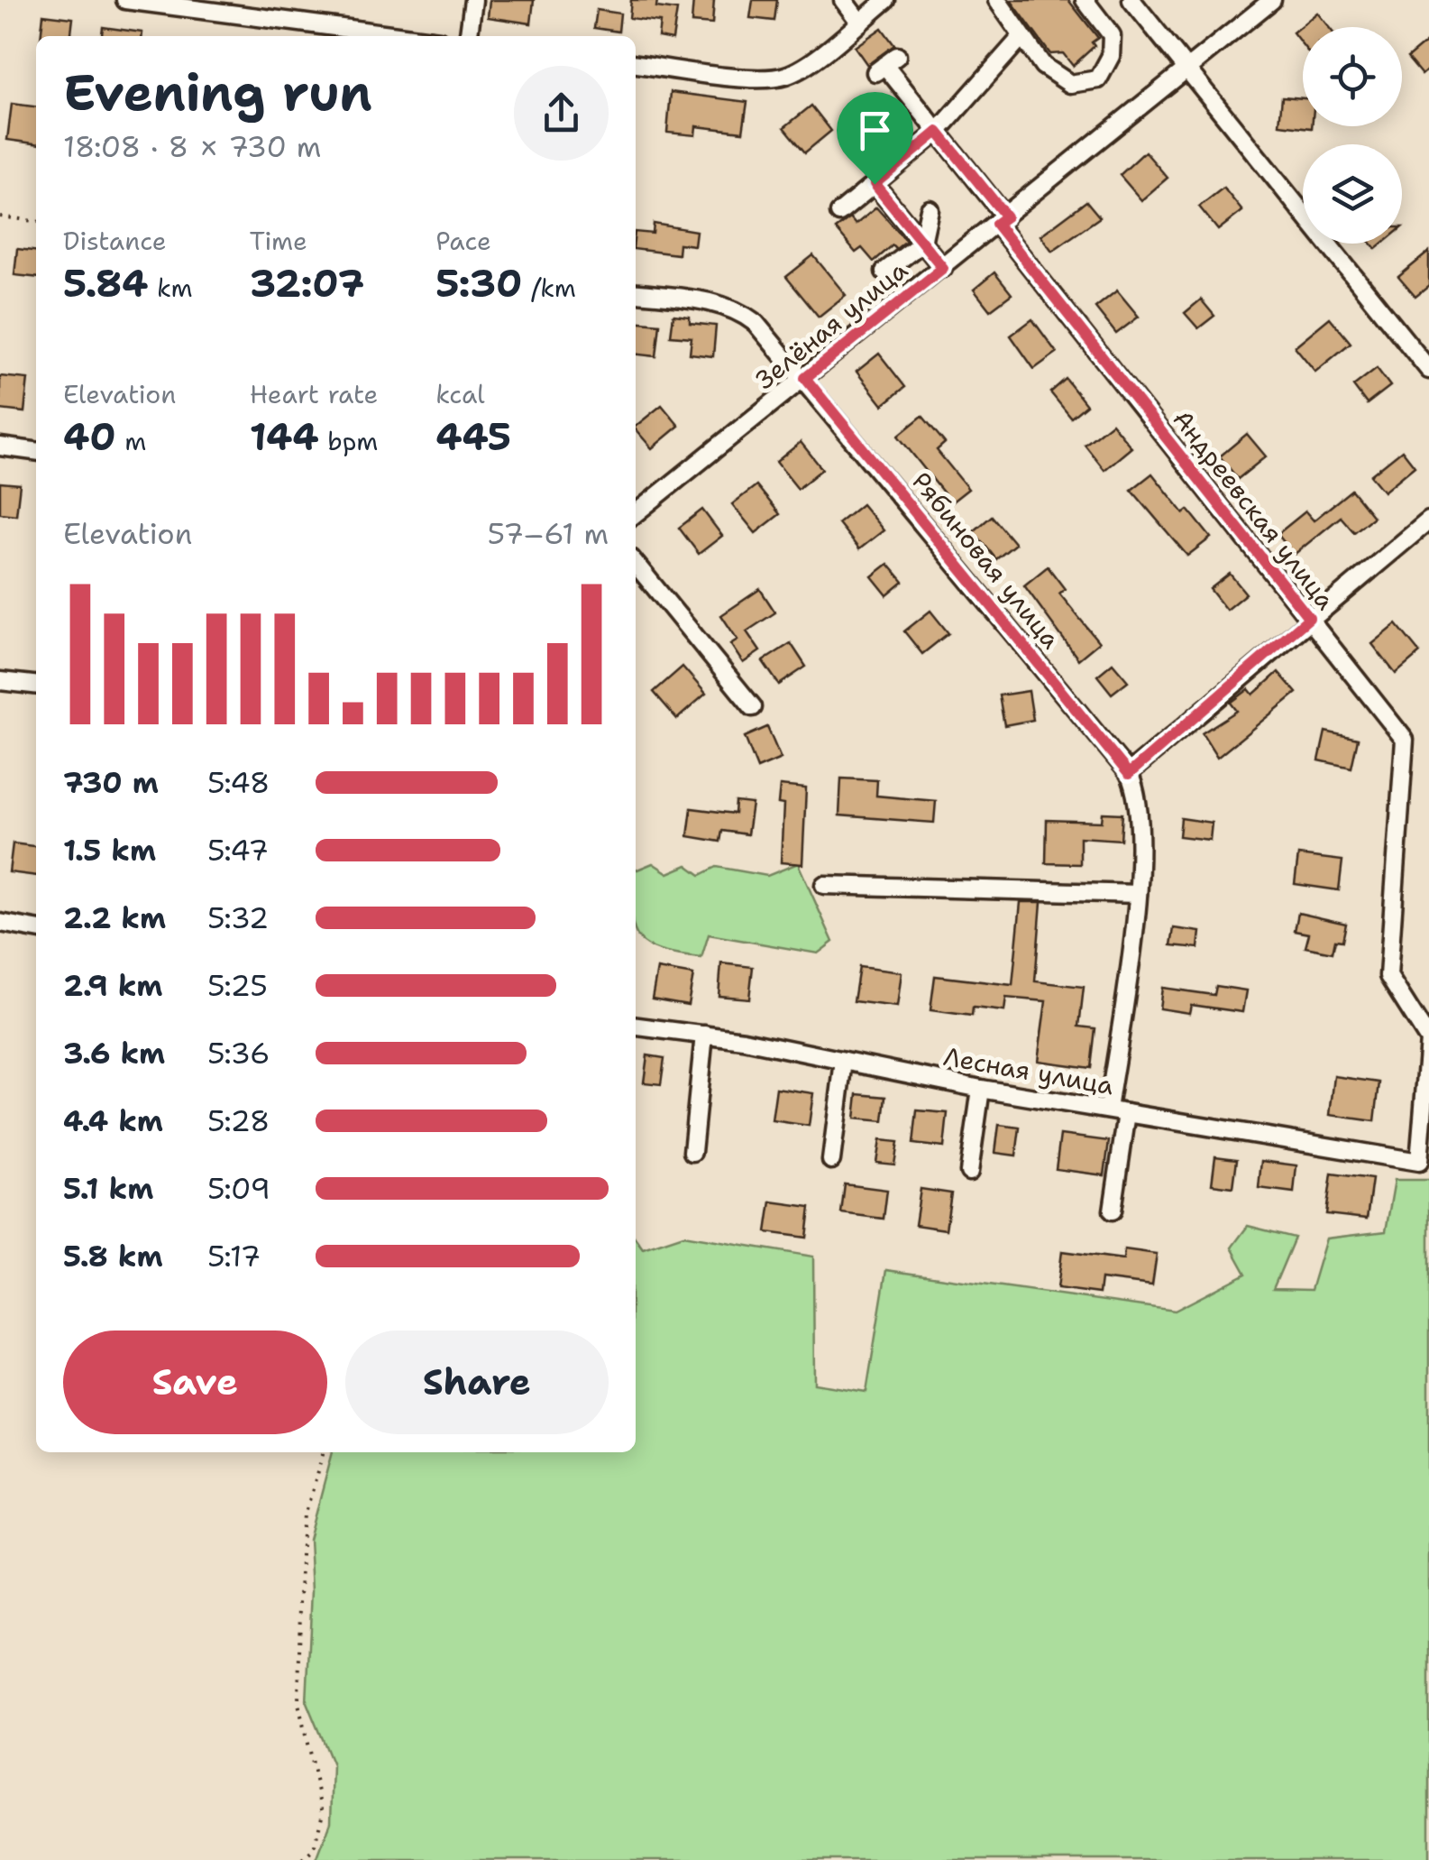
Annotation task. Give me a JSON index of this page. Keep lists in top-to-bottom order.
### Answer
{
  "streets": {
    "street": [
      "Зелёная улица",
      "Андреевская улица",
      "Рябиновая улица",
      "Лесная улица"
    ]
  },
  "crossings": [
    ["Зелёная улица", "Андреевская улица"],
    ["Зелёная улица", "Рябиновая улица"],
    ["Андреевская улица", "Лесная улица"]
  ],
  "page": {
    "heading": ["Evening run", "18:08 · 8 × 730 m"],
    "stats": [
      ["Distance", "5.84 km"],
      ["Time", "32:07"],
      ["Pace", "5:30 /km"],
      ["Elevation", "40 m"],
      ["Heart rate", "144 bpm"],
      ["kcal", "445"]
    ],
    "chart": ["Elevation", "57–61 m"],
    "list": [
      {
        "name": "730 m",
        "note": "5:48"
      },
      {
        "name": "1.5 km",
        "note": "5:47"
      },
      {
        "name": "2.2 km",
        "note": "5:32"
      },
      {
        "name": "2.9 km",
        "note": "5:25"
      },
      {
        "name": "3.6 km",
        "note": "5:36"
      },
      {
        "name": "4.4 km",
        "note": "5:28"
      },
      {
        "name": "5.1 km",
        "note": "5:09"
      },
      {
        "name": "5.8 km",
        "note": "5:17"
      }
    ],
    "buttons": ["Save", "Share"]
  }
}
